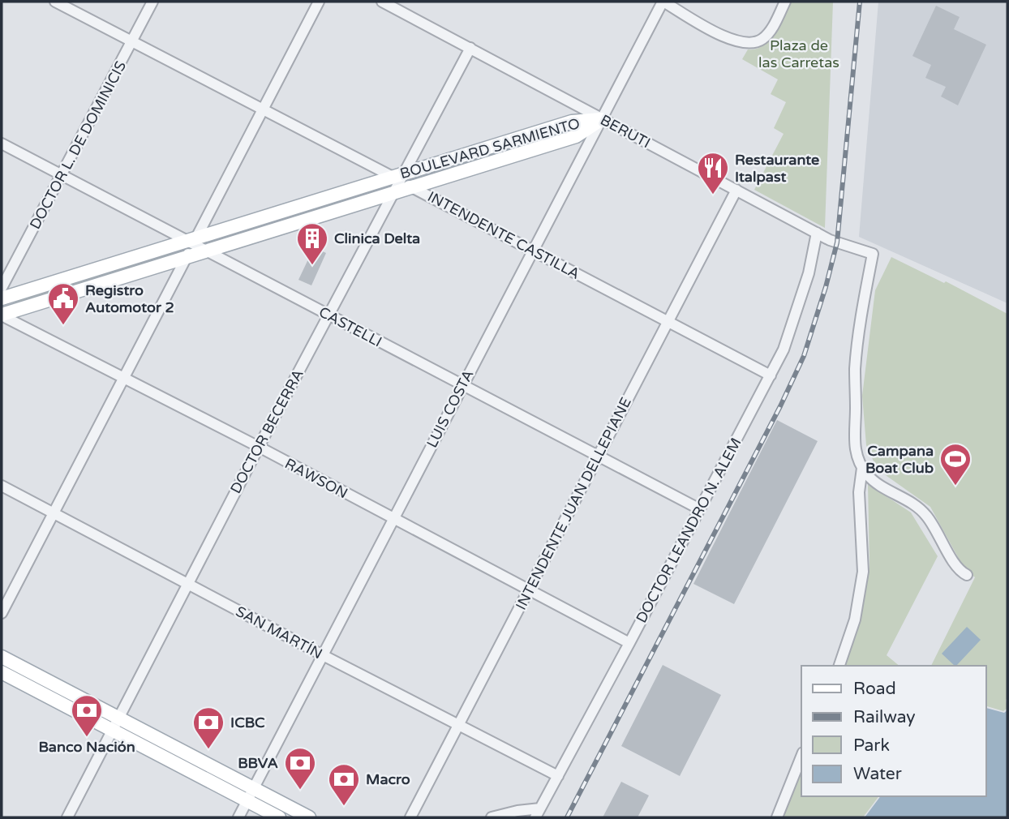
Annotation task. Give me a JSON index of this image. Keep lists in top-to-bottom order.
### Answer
{
  "streets": {
    "main road": ["BOULEVARD SARMIENTO"],
    "street": [
      "BERUTI",
      "DOCTOR L. DE DOMINICIS",
      "INTENDENTE CASTILLA",
      "CASTELLI",
      "LUIS COSTA",
      "DOCTOR BECERRA",
      "RAWSON",
      "INTENDENTE JUAN DELLEPIANE",
      "DOCTOR LEANDRO N. ALEM",
      "SAN MARTÍN"
    ]
  },
  "crossings": [
    ["BERUTI", "BOULEVARD SARMIENTO"],
    ["BERUTI", "LUIS COSTA"],
    ["BERUTI", "DOCTOR BECERRA"],
    ["BERUTI", "INTENDENTE JUAN DELLEPIANE"],
    ["BERUTI", "DOCTOR LEANDRO N. ALEM"],
    ["DOCTOR L. DE DOMINICIS", "INTENDENTE CASTILLA"],
    ["DOCTOR L. DE DOMINICIS", "CASTELLI"],
    ["BOULEVARD SARMIENTO", "INTENDENTE CASTILLA"],
    ["BOULEVARD SARMIENTO", "CASTELLI"],
    ["BOULEVARD SARMIENTO", "LUIS COSTA"],
    ["BOULEVARD SARMIENTO", "DOCTOR BECERRA"],
    ["BOULEVARD SARMIENTO", "RAWSON"],
    ["INTENDENTE CASTILLA", "LUIS COSTA"],
    ["INTENDENTE CASTILLA", "DOCTOR BECERRA"],
    ["INTENDENTE CASTILLA", "INTENDENTE JUAN DELLEPIANE"],
    ["INTENDENTE CASTILLA", "DOCTOR LEANDRO N. ALEM"],
    ["CASTELLI", "LUIS COSTA"],
    ["CASTELLI", "DOCTOR BECERRA"],
    ["CASTELLI", "INTENDENTE JUAN DELLEPIANE"],
    ["CASTELLI", "DOCTOR LEANDRO N. ALEM"],
    ["LUIS COSTA", "RAWSON"],
    ["LUIS COSTA", "SAN MARTÍN"],
    ["DOCTOR BECERRA", "RAWSON"],
    ["DOCTOR BECERRA", "SAN MARTÍN"],
    ["RAWSON", "INTENDENTE JUAN DELLEPIANE"],
    ["RAWSON", "DOCTOR LEANDRO N. ALEM"],
    ["INTENDENTE JUAN DELLEPIANE", "SAN MARTÍN"],
    ["DOCTOR LEANDRO N. ALEM", "SAN MARTÍN"]
  ],
  "parks": ["Plaza de las Carretas"],
  "places": {
    "restaurant": ["Restaurante Italpast"],
    "building": ["Clinica Delta"],
    "public building": ["Registro Automotor 2"],
    "sports": ["Campana Boat Club"],
    "bank": [
      "Banco Nación",
      "ICBC",
      "BBVA",
      "Macro"
    ]
  },
  "legend": [
    "Road",
    "Railway",
    "Park",
    "Water"
  ]
}
